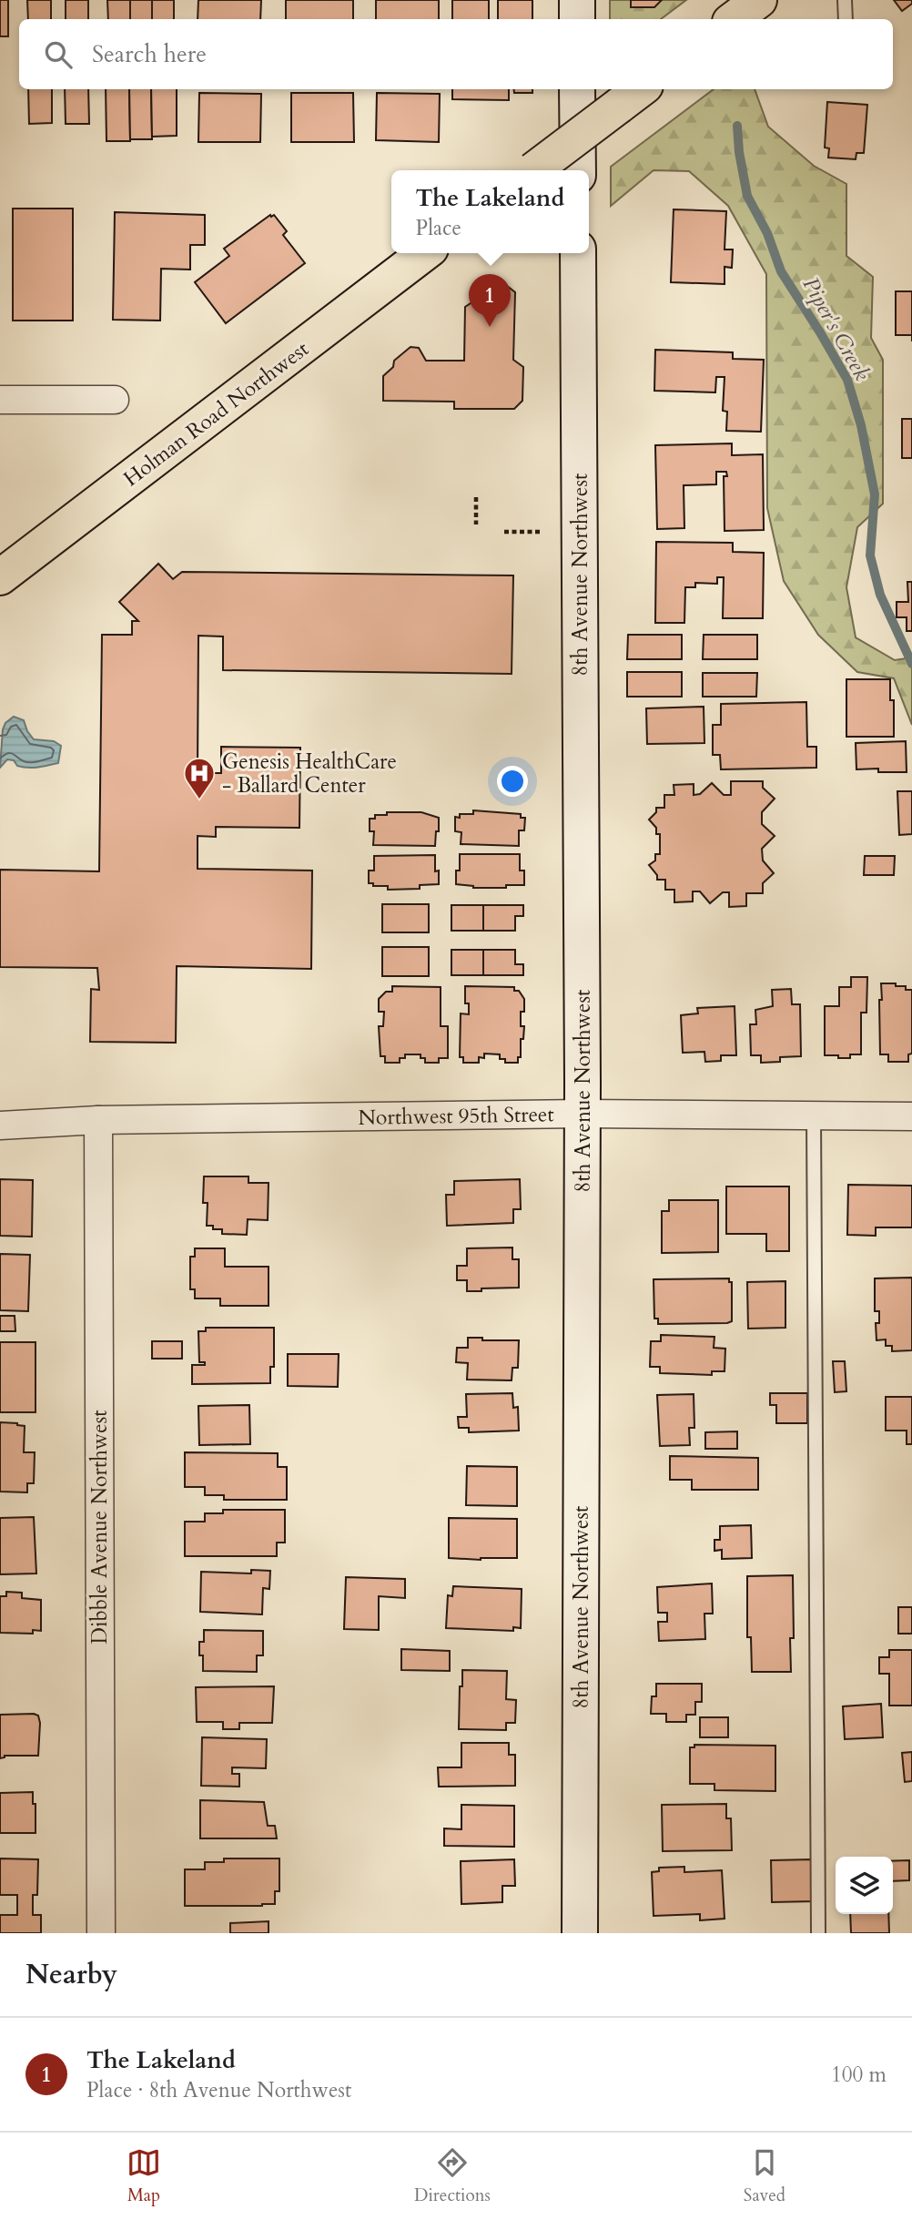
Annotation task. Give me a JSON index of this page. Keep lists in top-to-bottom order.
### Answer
{
  "streets": {
    "main road": ["Holman Road Northwest"],
    "street": ["8th Avenue Northwest", "Northwest 95th Street", "Dibble Avenue Northwest"]
  },
  "crossings": [
    ["8th Avenue Northwest", "Northwest 95th Street"],
    ["Northwest 95th Street", "Dibble Avenue Northwest"]
  ],
  "water": ["Piper's Creek"],
  "places": {
    "hospital": ["Genesis HealthCare - Ballard Center"]
  },
  "page": {
    "search": "Search here",
    "popup": ["The Lakeland", "Place"],
    "pins": "1",
    "heading": "Nearby",
    "list": [
      {
        "mark": "1",
        "name": "The Lakeland",
        "note": "Place · 8th Avenue Northwest",
        "value": "100 m"
      }
    ],
    "nav": ["Map", "Directions", "Saved"]
  }
}
